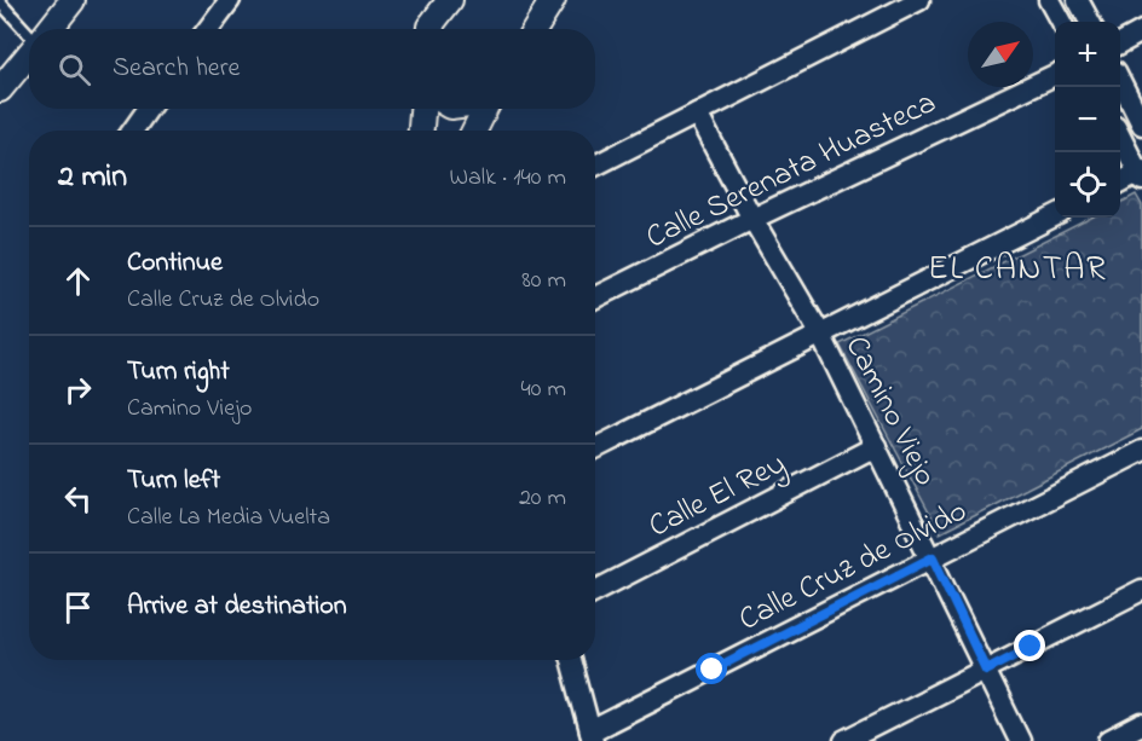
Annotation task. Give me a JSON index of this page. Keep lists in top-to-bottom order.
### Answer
{
  "streets": {
    "street": [
      "Calle Serenata Huasteca",
      "Camino Viejo",
      "Calle El Rey",
      "Calle Cruz de Olvido"
    ]
  },
  "crossings": [
    ["Calle Serenata Huasteca", "Camino Viejo"],
    ["Camino Viejo", "Calle El Rey"],
    ["Camino Viejo", "Calle Cruz de Olvido"]
  ],
  "districts": ["EL CANTAR"],
  "north": "top right",
  "page": {
    "map_buttons": ["+", "−"],
    "search": "Search here",
    "heading": ["2 min", "Walk · 140 m"],
    "list": [
      ["Continue", "Calle Cruz de Olvido", "80 m"],
      ["Turn right", "Camino Viejo", "40 m"],
      ["Turn left", "Calle La Media Vuelta", "20 m"],
      "Arrive at destination"
    ]
  }
}
